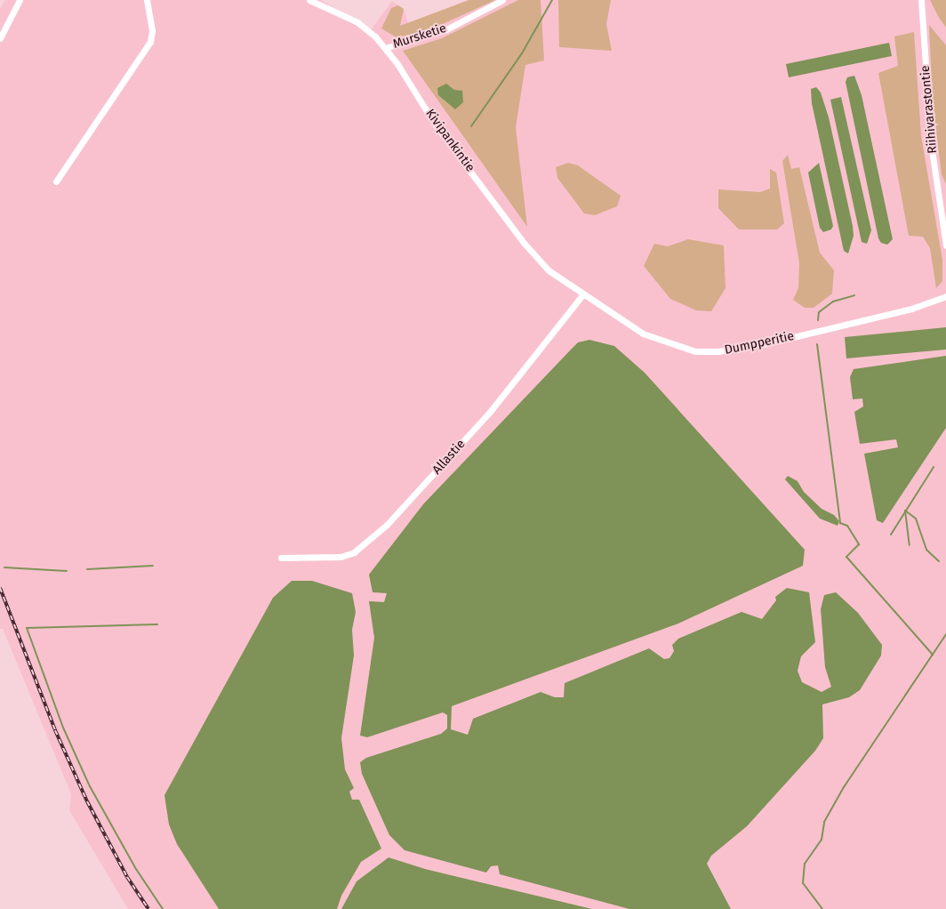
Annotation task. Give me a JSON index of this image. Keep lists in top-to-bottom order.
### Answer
{
  "streets": {
    "street": [
      "Mursketie",
      "Riihivarastontie",
      "Kivipankintie",
      "Dumpperitie",
      "Allastie"
    ]
  },
  "crossings": [
    ["Mursketie", "Kivipankintie"],
    ["Kivipankintie", "Dumpperitie"],
    ["Kivipankintie", "Allastie"],
    ["Dumpperitie", "Allastie"]
  ]
}
